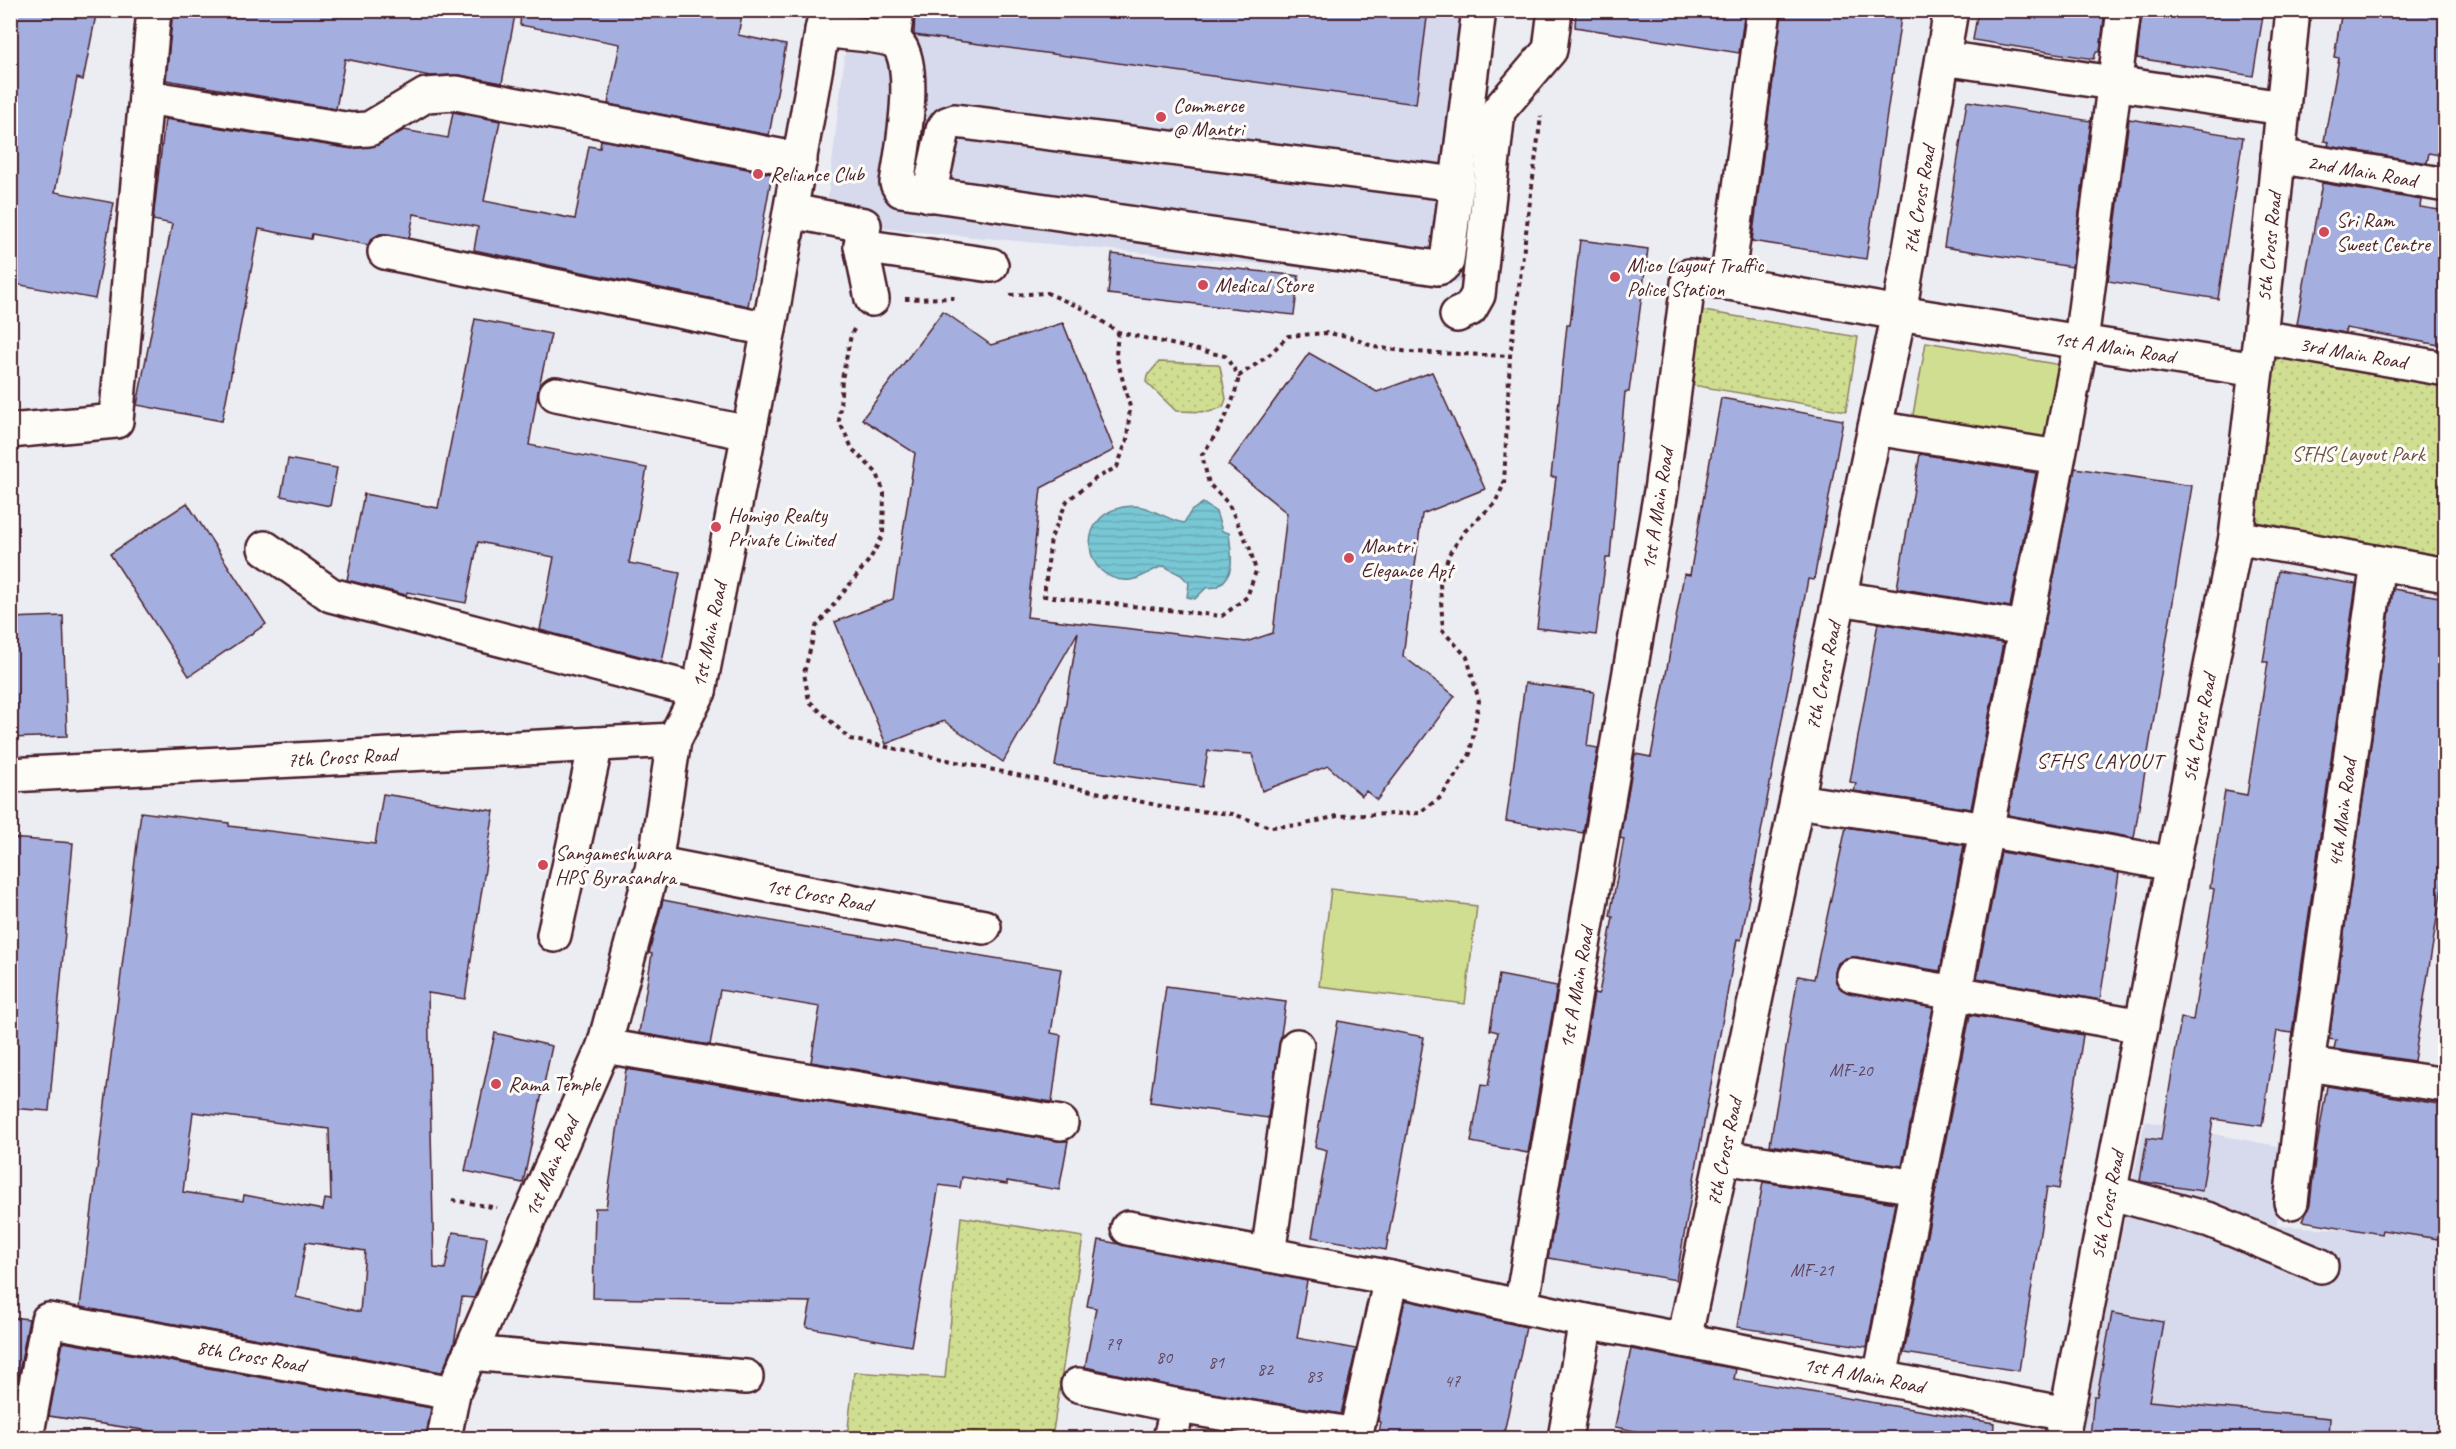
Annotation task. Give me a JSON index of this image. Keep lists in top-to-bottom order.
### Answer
{
  "streets": {
    "street": [
      "2nd Main Road",
      "7th Cross Road",
      "5th Cross Road",
      "1st A Main Road",
      "3rd Main Road",
      "1st Main Road",
      "4th Main Road",
      "1st Cross Road",
      "8th Cross Road"
    ]
  },
  "crossings": [
    ["2nd Main Road", "5th Cross Road"],
    ["7th Cross Road", "1st A Main Road"],
    ["7th Cross Road", "1st Main Road"],
    ["5th Cross Road", "1st A Main Road"],
    ["5th Cross Road", "3rd Main Road"],
    ["1st Main Road", "1st Cross Road"],
    ["1st Main Road", "8th Cross Road"]
  ],
  "districts": ["SFHS LAYOUT"],
  "parks": ["SFHS Layout Park"],
  "places": [
    "Commerce @ Mantri",
    "Reliance Club",
    "Sri Ram Sweet Centre",
    "Mico Layout Traffic Police Station",
    "Medical Store",
    "Homigo Realty Private Limited",
    "Mantri Elegance Apt",
    "Sangameshwara HPS Byrasandra",
    "Rama Temple"
  ],
  "house_numbers": [
    "MF-20",
    "MF-21",
    "79",
    "80",
    "81",
    "82",
    "83",
    "47"
  ]
}
